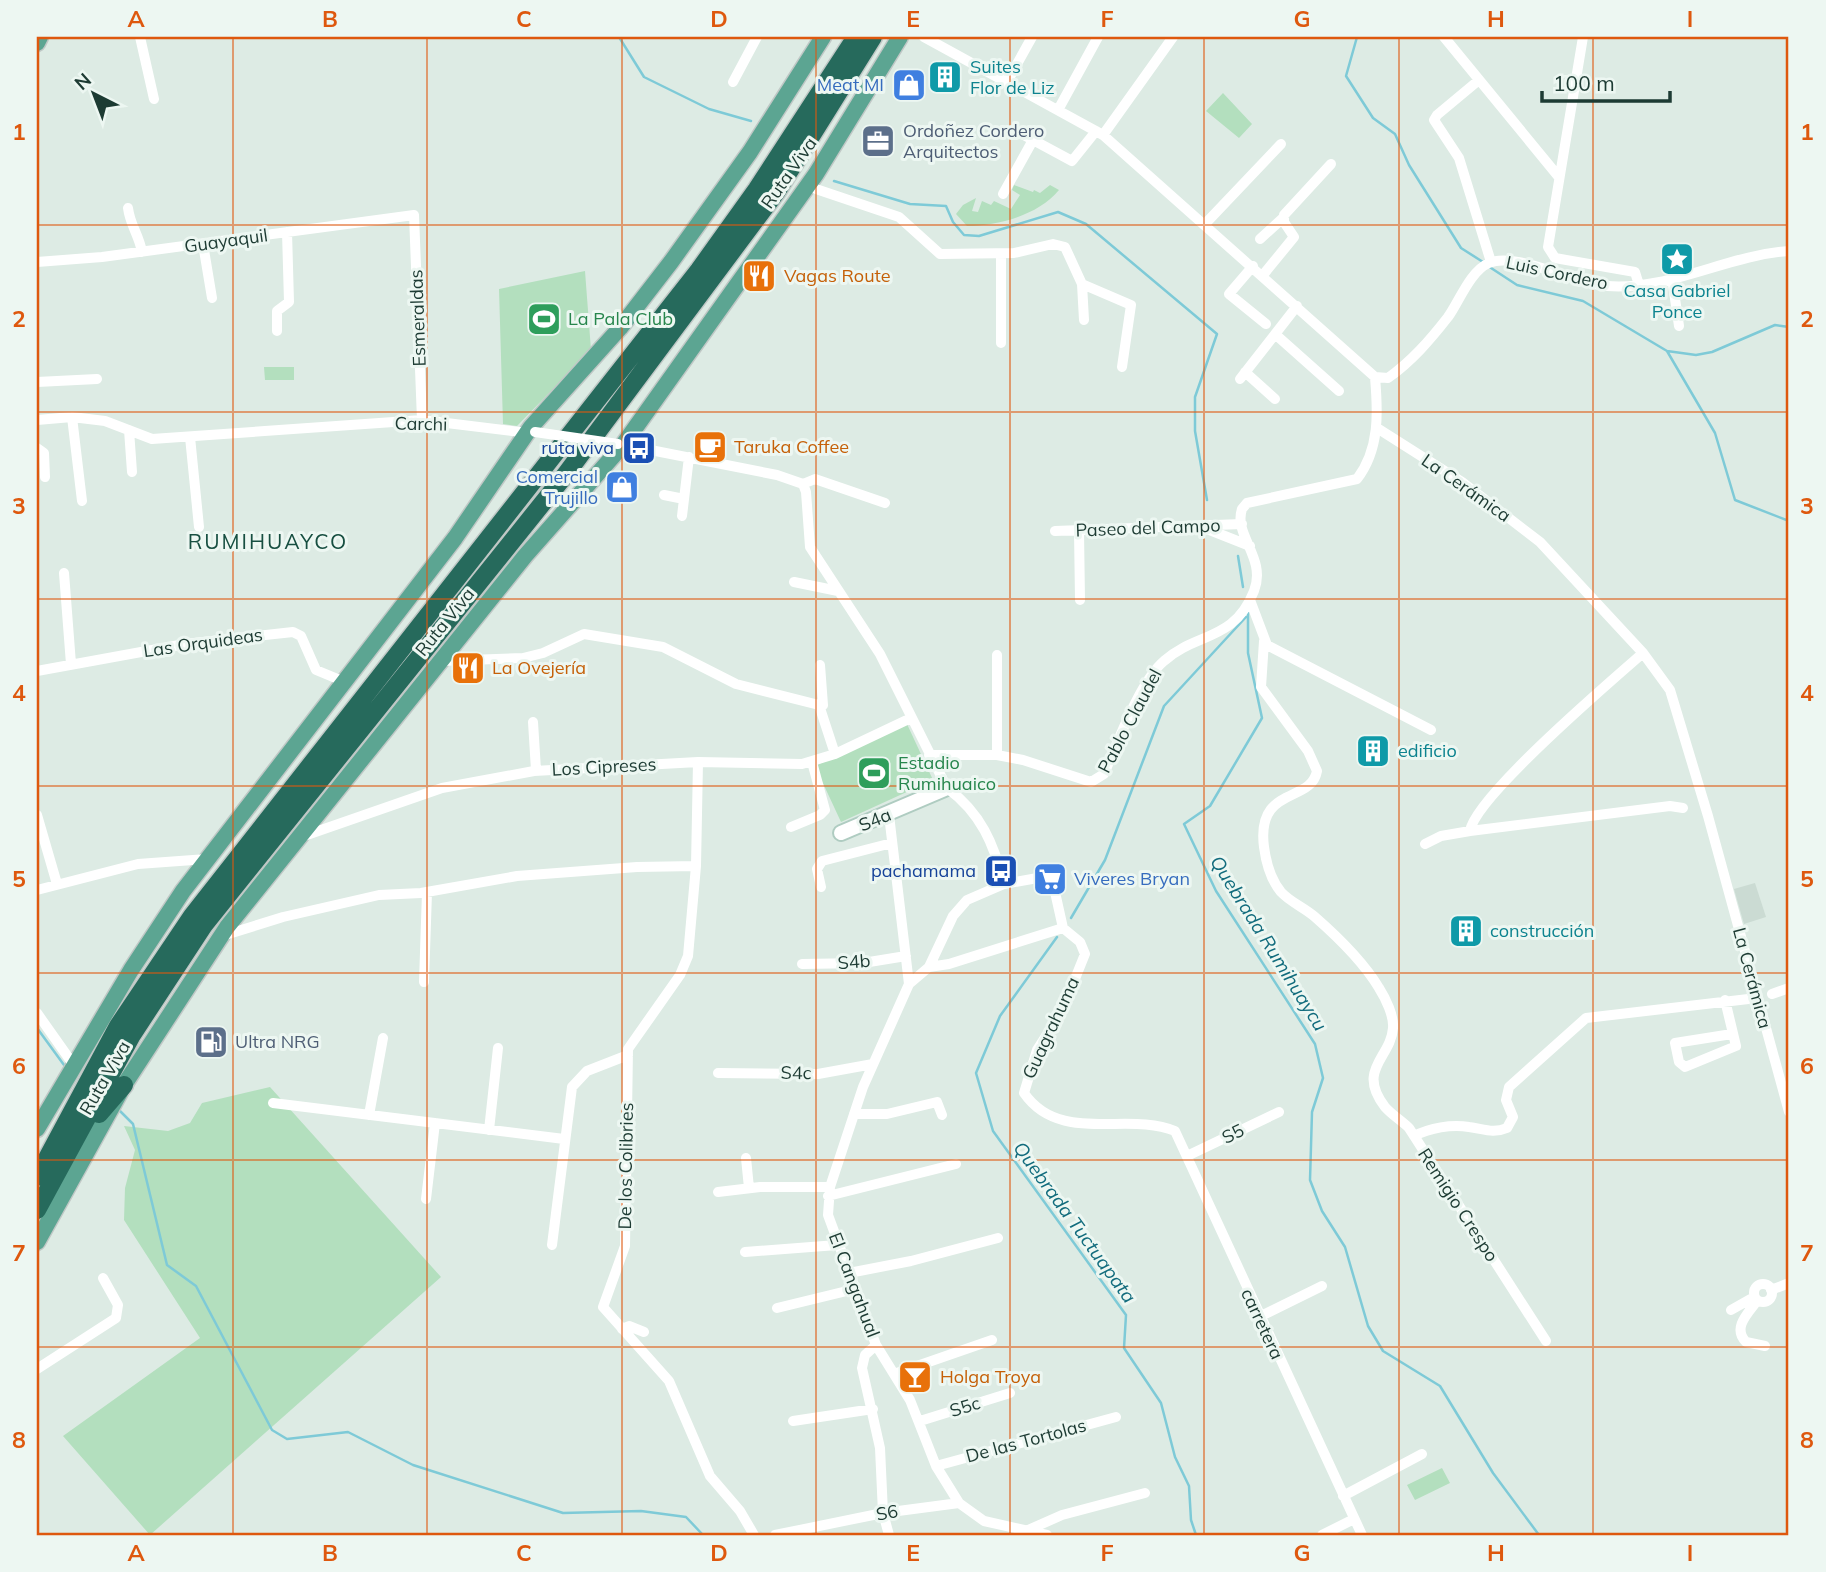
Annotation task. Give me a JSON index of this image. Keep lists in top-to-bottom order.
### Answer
{
  "streets": {
    "highway": ["Ruta Viva"],
    "street": [
      "Guayaquil",
      "Luis Cordero",
      "Esmeraldas",
      "Carchi",
      "La Cerámica",
      "Paseo del Campo",
      "Las Orquideas",
      "Pablo Claudel",
      "Los Cipreses",
      "S4a",
      "S4b",
      "Guagrahuma",
      "S4c",
      "S5",
      "De los Colibries",
      "Remigio Crespo",
      "El Cangahual",
      "carretera",
      "S5c",
      "De las Tortolas",
      "S6"
    ]
  },
  "crossings": [
    ["Ruta Viva", "Carchi"],
    ["Ruta Viva", "Las Orquideas"],
    ["Ruta Viva", "Los Cipreses"],
    ["Guayaquil", "Esmeraldas"],
    ["Esmeraldas", "Carchi"],
    ["La Cerámica", "Remigio Crespo"],
    ["Los Cipreses", "De los Colibries"],
    ["Guagrahuma", "El Cangahual"],
    ["Guagrahuma", "carretera"],
    ["S4c", "El Cangahual"],
    ["S5", "carretera"],
    ["El Cangahual", "S5c"],
    ["El Cangahual", "De las Tortolas"],
    ["El Cangahual", "S6"]
  ],
  "districts": ["RUMIHUAYCO"],
  "water": ["Quebrada Rumihuaycu", "Quebrada Tuctuapata"],
  "places": {
    "building": ["Suites Flor de Liz", "edificio", "construcción"],
    "shop": ["Meat MI", "Comercial Trujillo"],
    "office": ["Ordoñez Cordero Arquitectos"],
    "place": ["Casa Gabriel Ponce"],
    "restaurant": ["Vagas Route", "La Ovejería"],
    "sports": ["La Pala Club", "Estadio Rumihuaico"],
    "cafe": ["Taruka Coffee"],
    "bus stop": ["ruta viva", "pachamama"],
    "supermarket": ["Viveres Bryan"],
    "fuel station": ["Ultra NRG"],
    "bar": ["Holga Troya"]
  },
  "scale_bar": "100 m",
  "north": "top left",
  "grid": {
    "columns": [
      "A",
      "B",
      "C",
      "D",
      "E",
      "F",
      "G",
      "H",
      "I"
    ],
    "rows": [
      "1",
      "2",
      "3",
      "4",
      "5",
      "6",
      "7",
      "8"
    ]
  }
}
